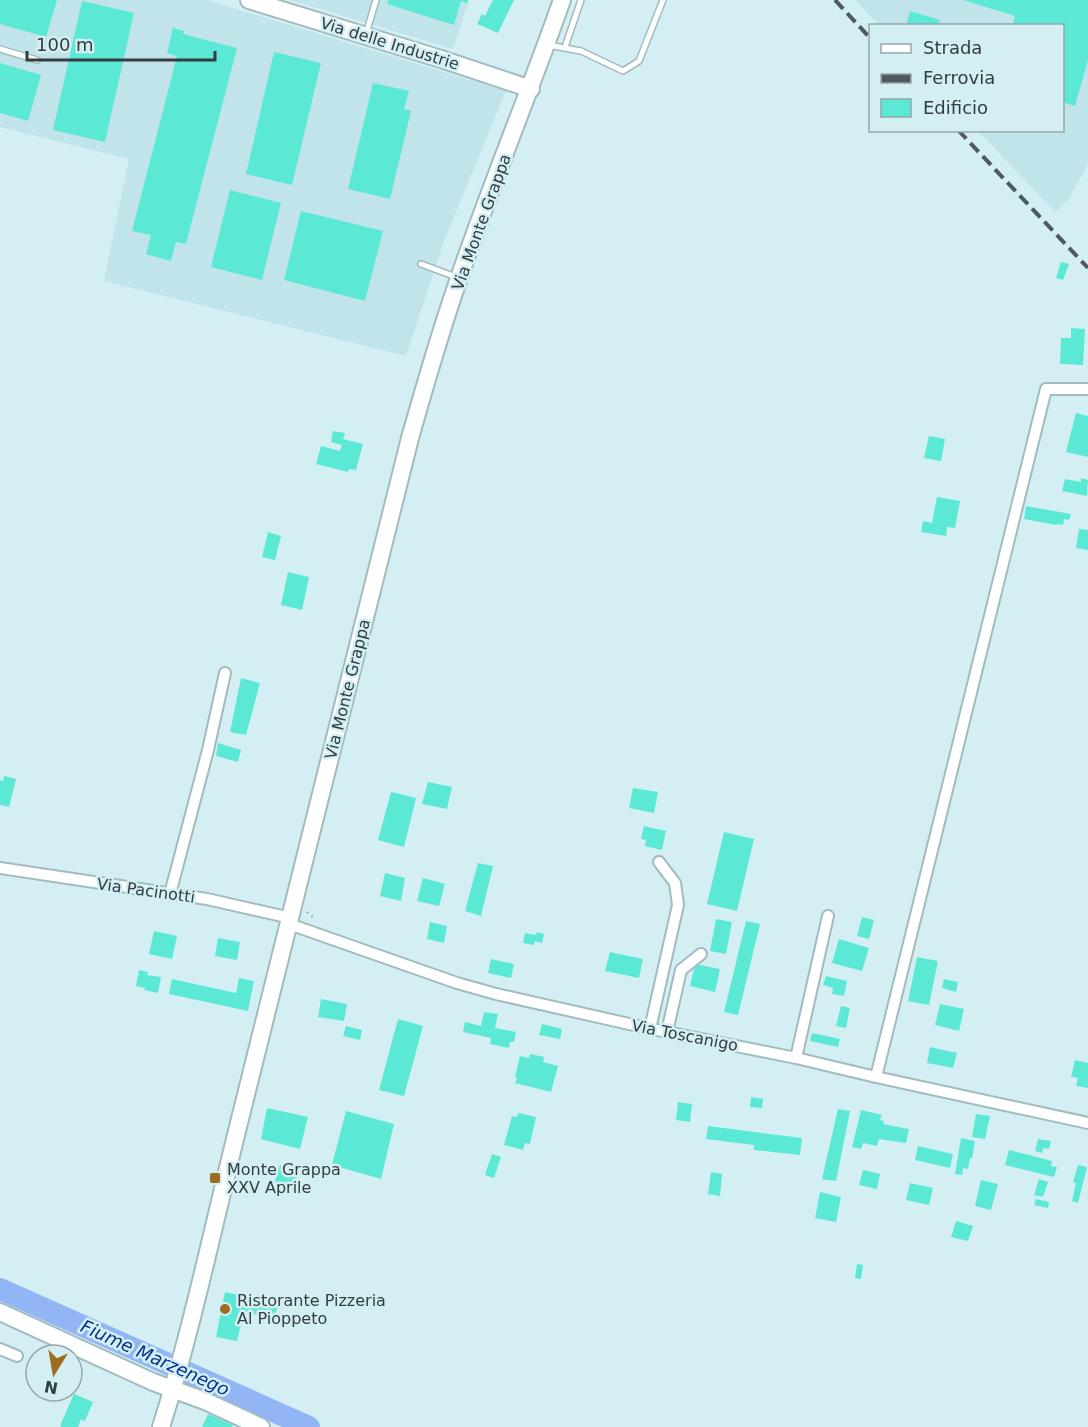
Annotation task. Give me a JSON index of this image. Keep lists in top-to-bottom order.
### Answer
{
  "streets": {
    "street": [
      "Via delle Industrie",
      "Via Monte Grappa",
      "Via Pacinotti",
      "Via Toscanigo"
    ]
  },
  "crossings": [
    ["Via delle Industrie", "Via Monte Grappa"],
    ["Via Monte Grappa", "Via Pacinotti"],
    ["Via Monte Grappa", "Via Toscanigo"],
    ["Via Pacinotti", "Via Toscanigo"]
  ],
  "water": ["Fiume Marzenego"],
  "places": {
    "transit": ["Monte Grappa XXV Aprile"],
    "other": ["Ristorante Pizzeria Al Pioppeto"]
  },
  "legend": ["Strada", "Ferrovia", "Edificio"],
  "scale_bar": "100 m",
  "north": "bottom"
}
